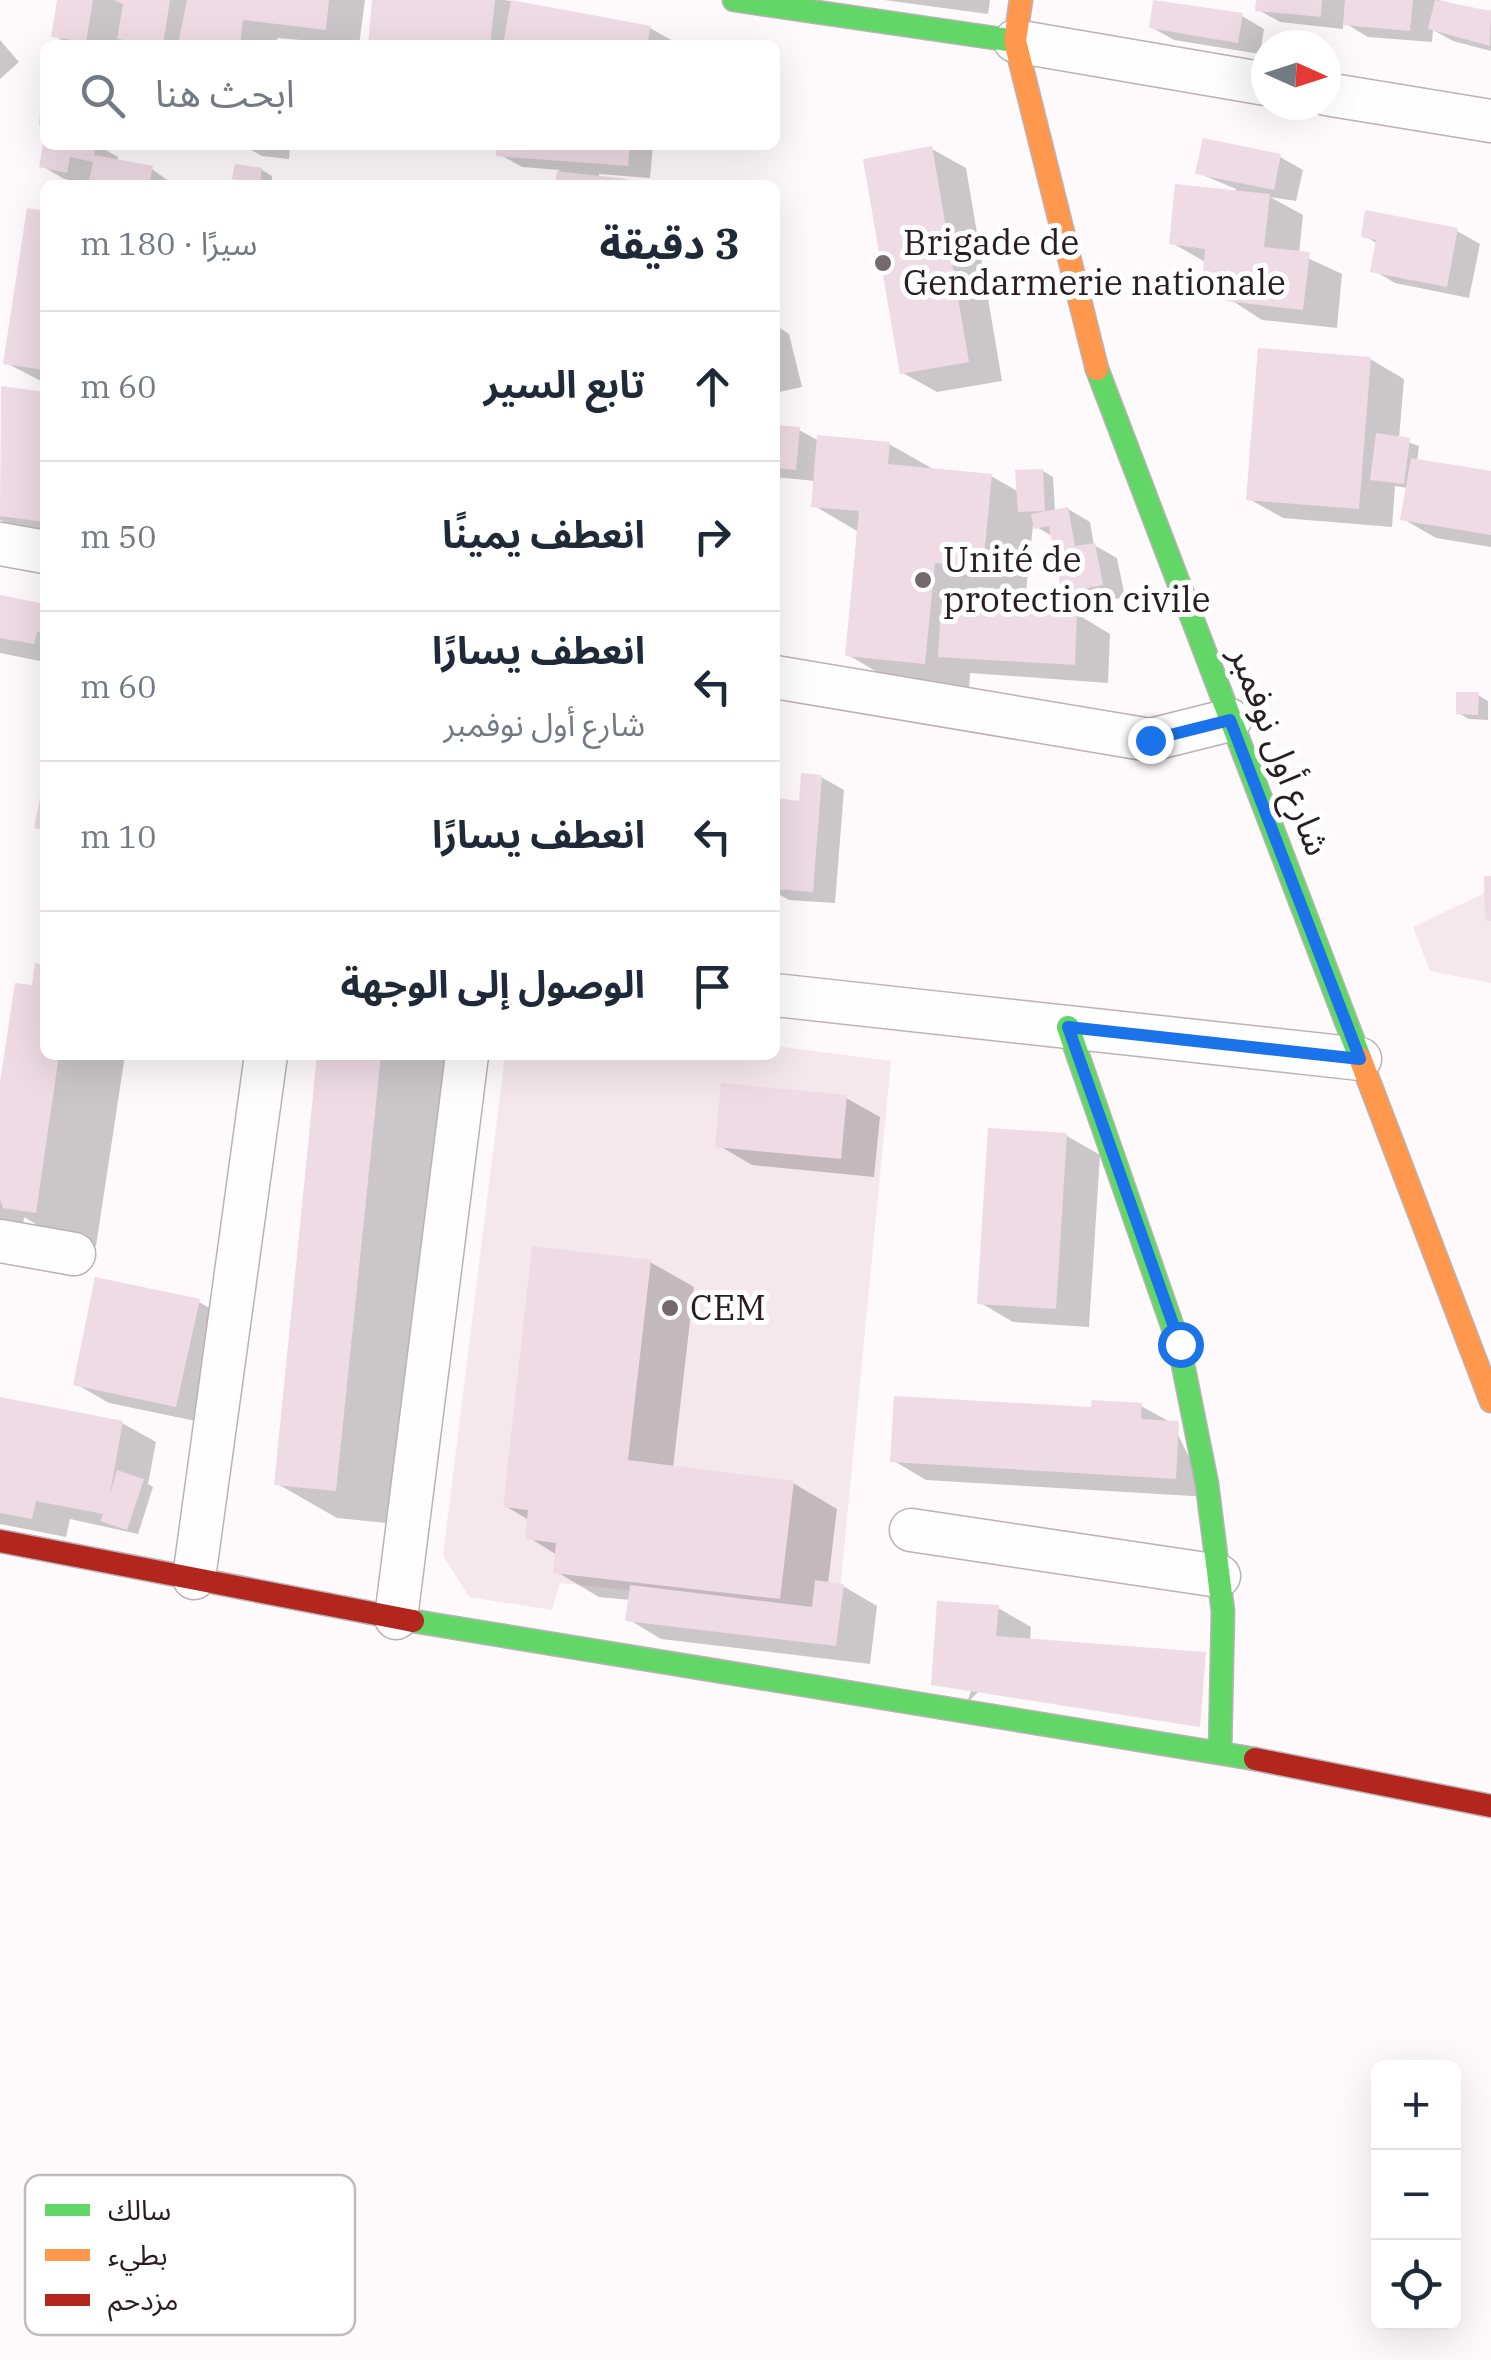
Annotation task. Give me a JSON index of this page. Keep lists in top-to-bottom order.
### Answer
{
  "streets": {
    "street": ["شارع أول نوفمبر"]
  },
  "places": ["Brigade de Gendarmerie nationale", "Unité de protection civile", "CEM"],
  "legend": ["سالك", "بطيء", "مزدحم"],
  "north": "right",
  "page": {
    "search": "ابحث هنا",
    "heading": ["3 دقيقة", "سيرًا · 180 m"],
    "list": [
      ["تابع السير", "60 m"],
      ["انعطف يمينًا", "50 m"],
      ["انعطف يسارًا", "شارع أول نوفمبر", "60 m"],
      ["انعطف يسارًا", "10 m"],
      "الوصول إلى الوجهة"
    ],
    "map_buttons": ["+", "−"]
  }
}
